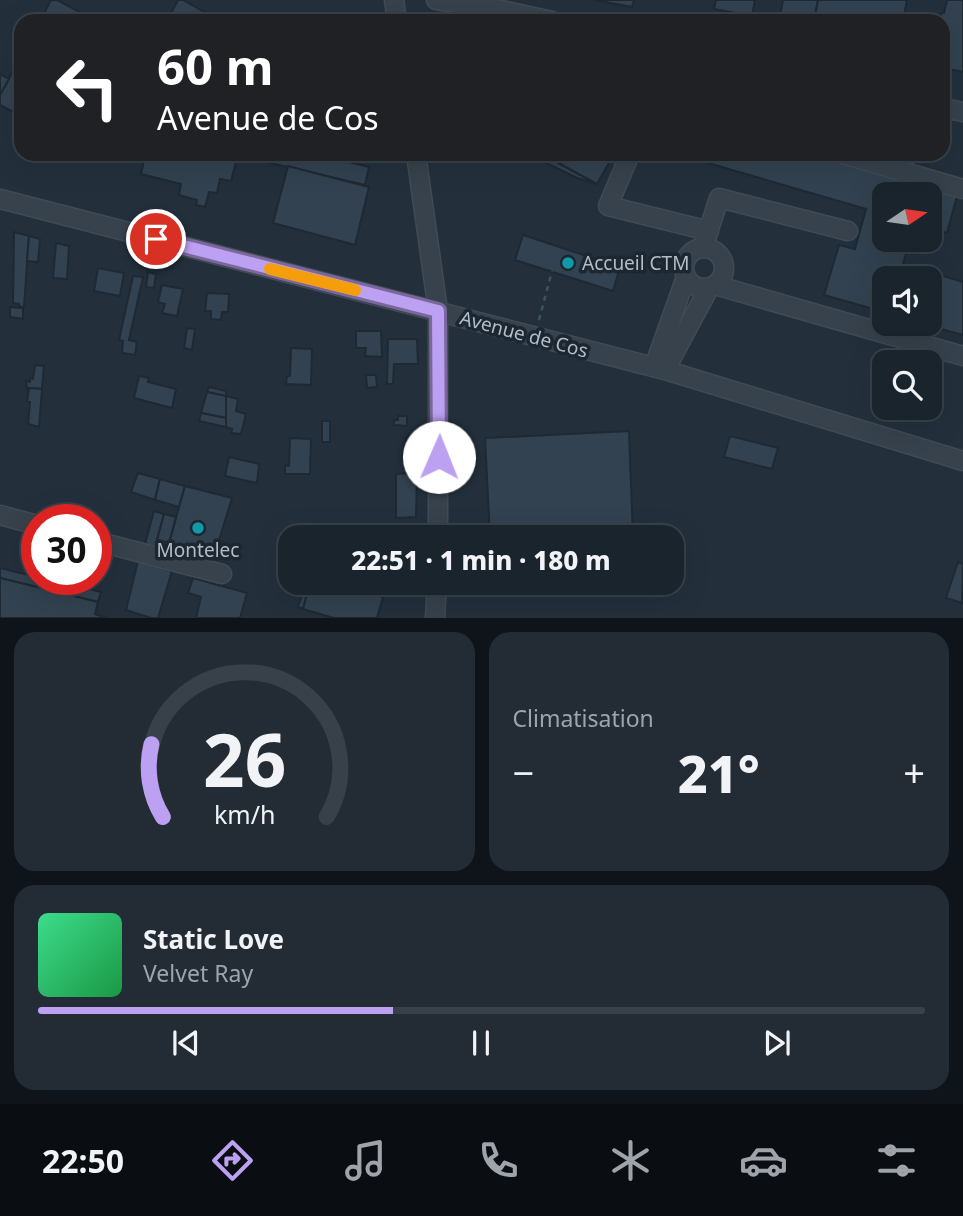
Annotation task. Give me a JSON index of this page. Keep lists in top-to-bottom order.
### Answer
{
  "streets": {
    "street": ["Avenue de Cos"]
  },
  "places": ["Accueil CTM", "Montelec"],
  "north": "right",
  "page": {
    "turn": ["60 m", "Avenue de Cos"],
    "limit": "30",
    "trip": "22:51 · 1 min · 180 m",
    "tile": "Climatisation",
    "heat": ["−", "21°", "+"],
    "song": ["Static Love", "Velvet Ray"],
    "tabs": "22:50",
    "gauge": ["26", "km/h"]
  }
}
